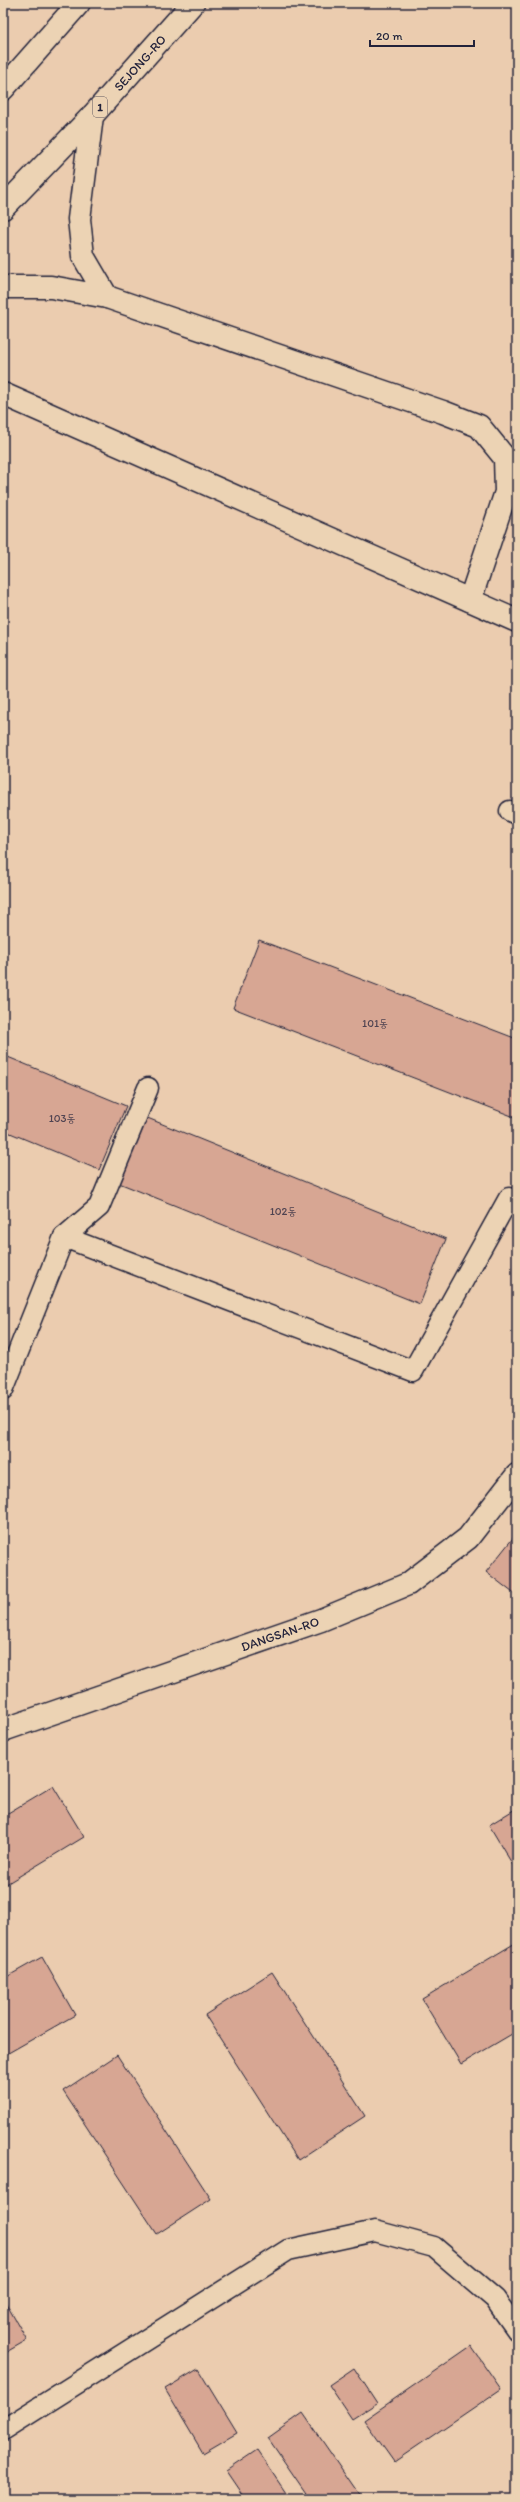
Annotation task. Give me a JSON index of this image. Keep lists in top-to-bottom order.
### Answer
{
  "streets": {
    "main road": ["SEJONG-RO", "1", "DANGSAN-RO"]
  },
  "house_numbers": ["101동", "103동", "102동"],
  "scale_bar": "20 m"
}
